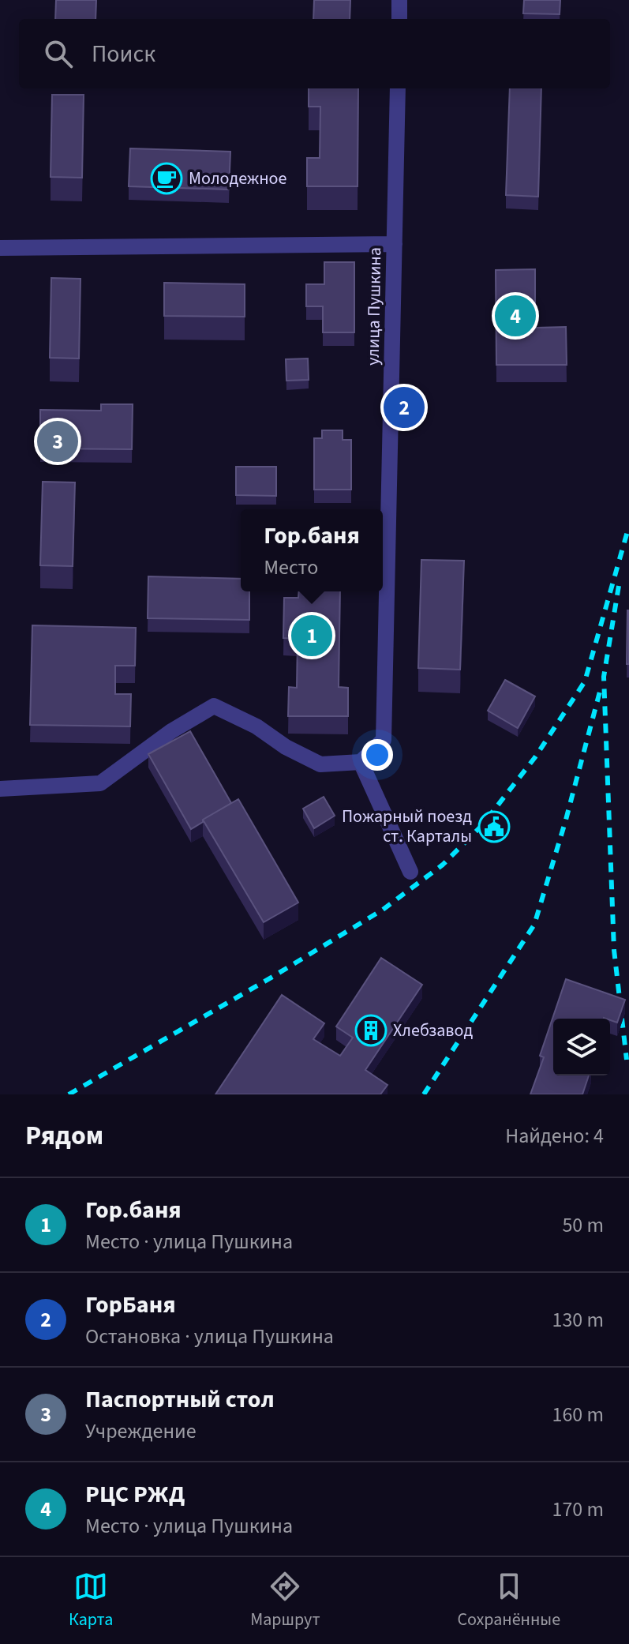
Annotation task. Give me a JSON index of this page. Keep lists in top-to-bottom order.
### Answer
{
  "streets": {
    "street": ["улица Пушкина"]
  },
  "places": {
    "cafe": ["Молодежное"],
    "public building": ["Пожарный поезд ст. Карталы"],
    "building": ["Хлебзавод"]
  },
  "page": {
    "search": "Поиск",
    "pins": [
      "4",
      "2",
      "3",
      "1"
    ],
    "popup": ["Гор.баня", "Место"],
    "heading": ["Рядом", "Найдено: 4"],
    "list": [
      {
        "mark": "1",
        "name": "Гор.баня",
        "note": "Место · улица Пушкина",
        "value": "50 m"
      },
      {
        "mark": "2",
        "name": "ГорБаня",
        "note": "Остановка · улица Пушкина",
        "value": "130 m"
      },
      {
        "mark": "3",
        "name": "Паспортный стол",
        "note": "Учреждение",
        "value": "160 m"
      },
      {
        "mark": "4",
        "name": "РЦС РЖД",
        "note": "Место · улица Пушкина",
        "value": "170 m"
      }
    ],
    "nav": ["Карта", "Маршрут", "Сохранённые"]
  }
}
